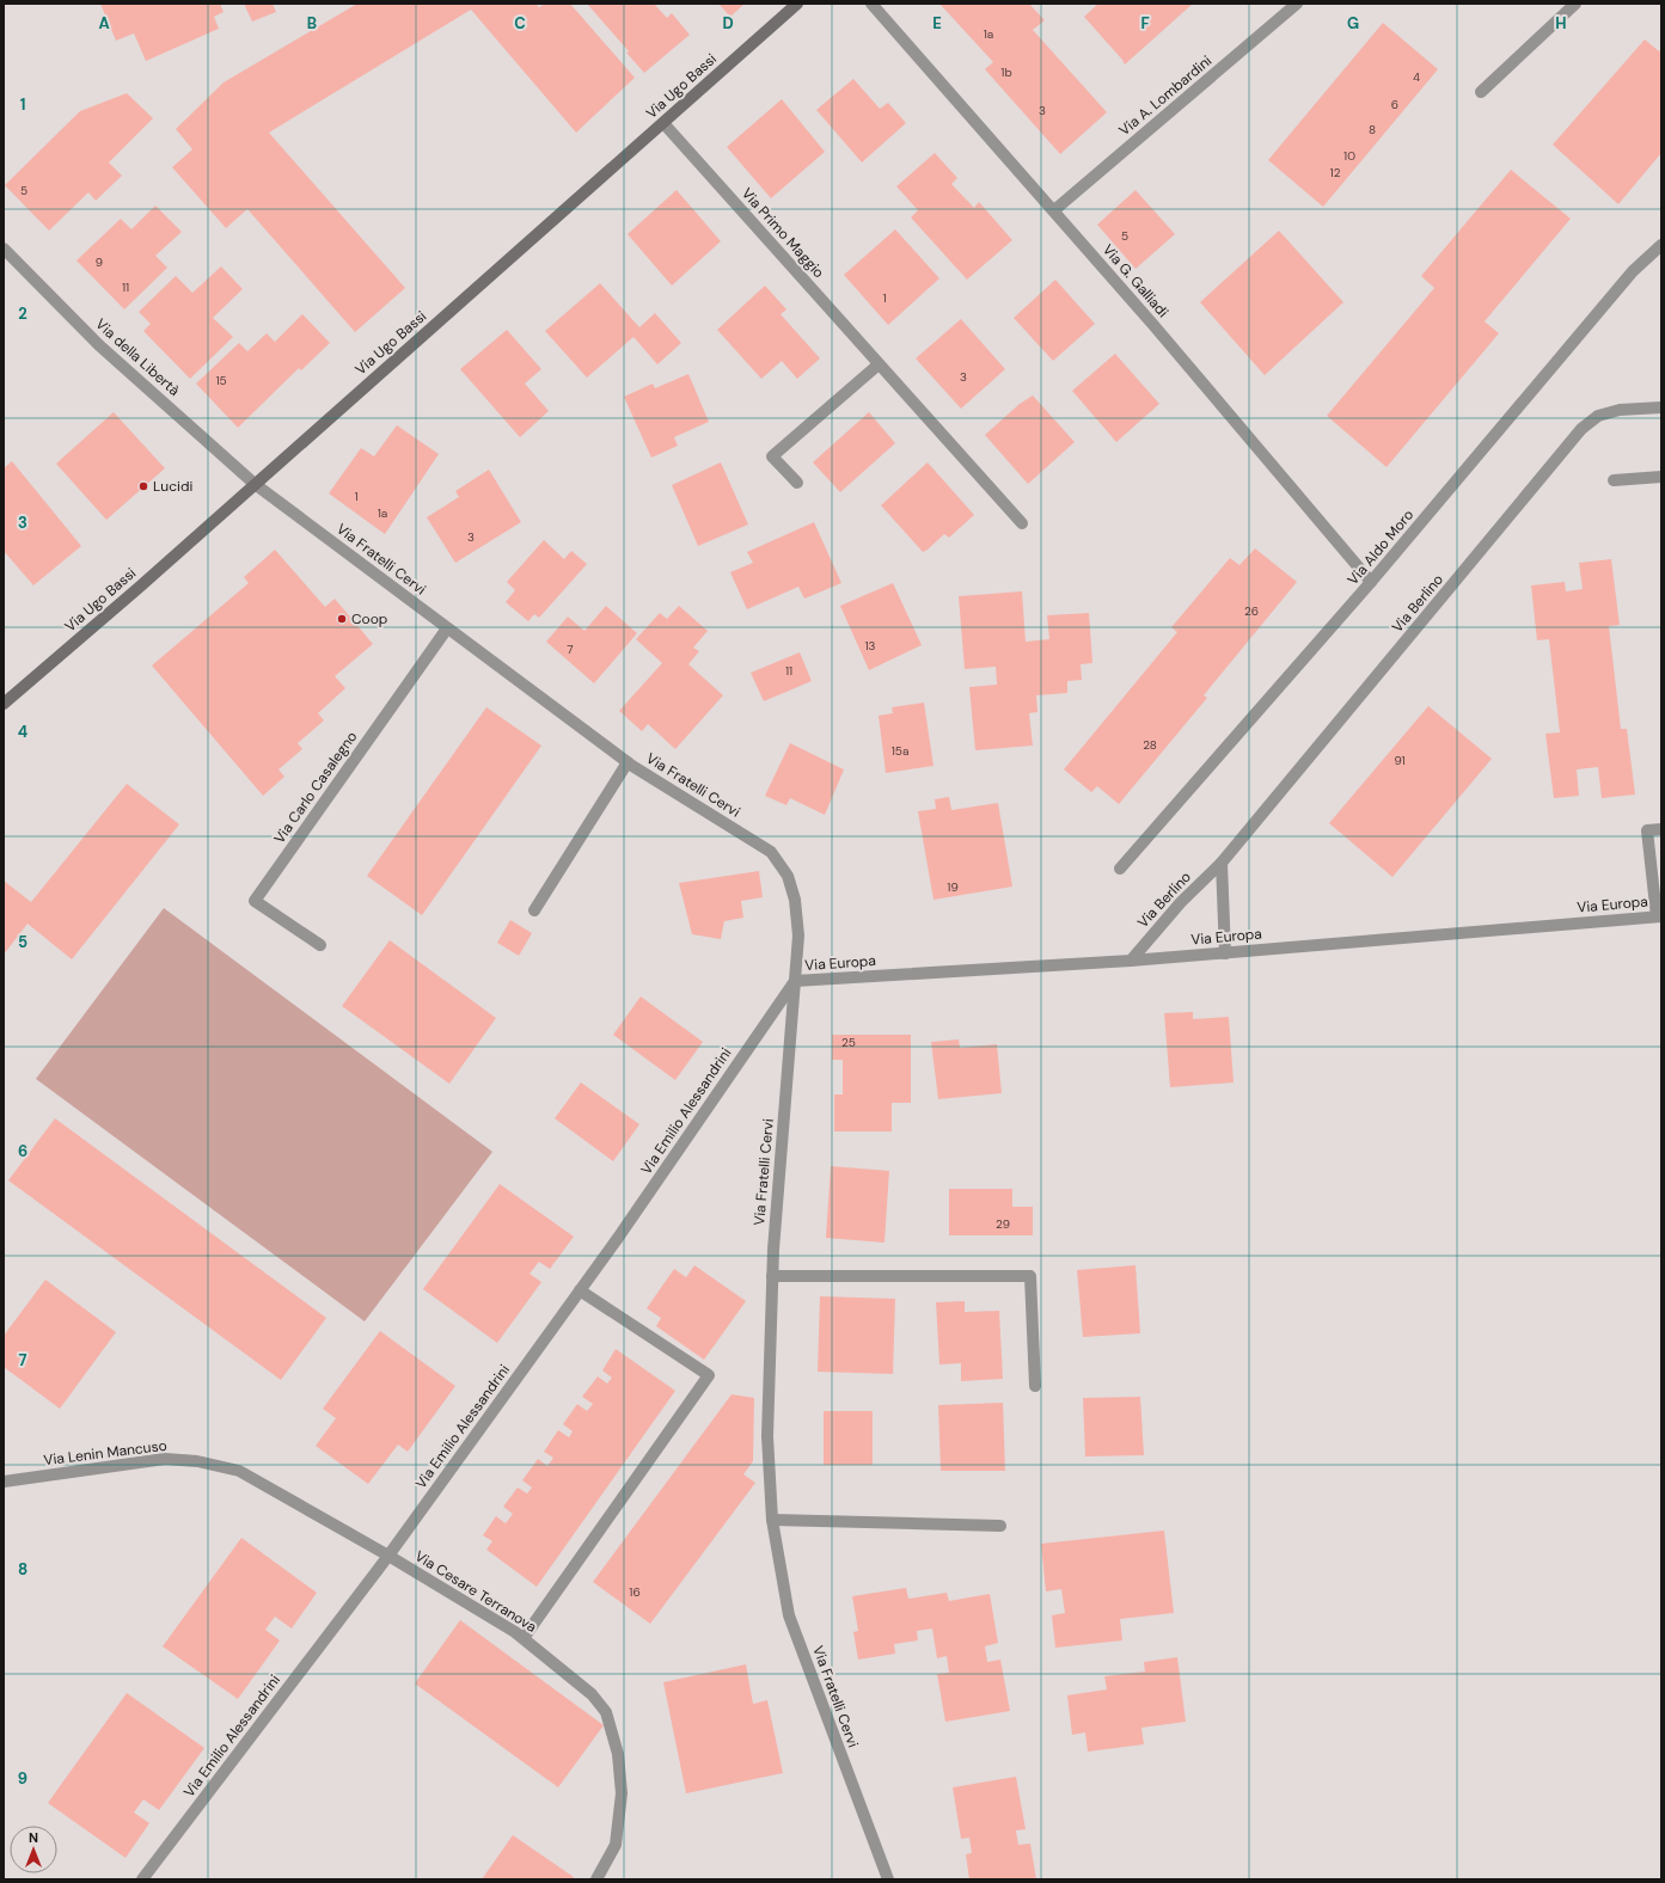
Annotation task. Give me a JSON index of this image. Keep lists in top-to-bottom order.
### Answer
{
  "streets": {
    "street": [
      "Via Ugo Bassi",
      "Via A. Lombardini",
      "Via Primo Maggio",
      "Via G. Galliadi",
      "Via della Libertà",
      "Via Aldo Moro",
      "Via Fratelli Cervi",
      "Via Berlino",
      "Via Carlo Casalegno",
      "Via Europa",
      "Via Emilio Alessandrini",
      "Via Lenin Mancuso",
      "Via Cesare Terranova"
    ]
  },
  "crossings": [
    ["Via Ugo Bassi", "Via Primo Maggio"],
    ["Via Ugo Bassi", "Via della Libertà"],
    ["Via Ugo Bassi", "Via Fratelli Cervi"],
    ["Via A. Lombardini", "Via G. Galliadi"],
    ["Via G. Galliadi", "Via Aldo Moro"],
    ["Via della Libertà", "Via Fratelli Cervi"],
    ["Via Fratelli Cervi", "Via Carlo Casalegno"],
    ["Via Fratelli Cervi", "Via Europa"],
    ["Via Fratelli Cervi", "Via Emilio Alessandrini"],
    ["Via Berlino", "Via Europa"],
    ["Via Europa", "Via Emilio Alessandrini"],
    ["Via Emilio Alessandrini", "Via Lenin Mancuso"],
    ["Via Emilio Alessandrini", "Via Cesare Terranova"],
    ["Via Lenin Mancuso", "Via Cesare Terranova"]
  ],
  "places": ["Lucidi", "Coop"],
  "house_numbers": [
    "1a",
    "1b",
    "4",
    "6",
    "3",
    "8",
    "10",
    "12",
    "5",
    "5",
    "9",
    "11",
    "1",
    "3",
    "15",
    "1",
    "1a",
    "3",
    "26",
    "13",
    "7",
    "11",
    "28",
    "15a",
    "91",
    "19",
    "25",
    "29",
    "16"
  ],
  "north": "top",
  "grid": {
    "columns": [
      "A",
      "B",
      "C",
      "D",
      "E",
      "F",
      "G",
      "H"
    ],
    "rows": [
      "1",
      "2",
      "3",
      "4",
      "5",
      "6",
      "7",
      "8",
      "9"
    ]
  }
}
